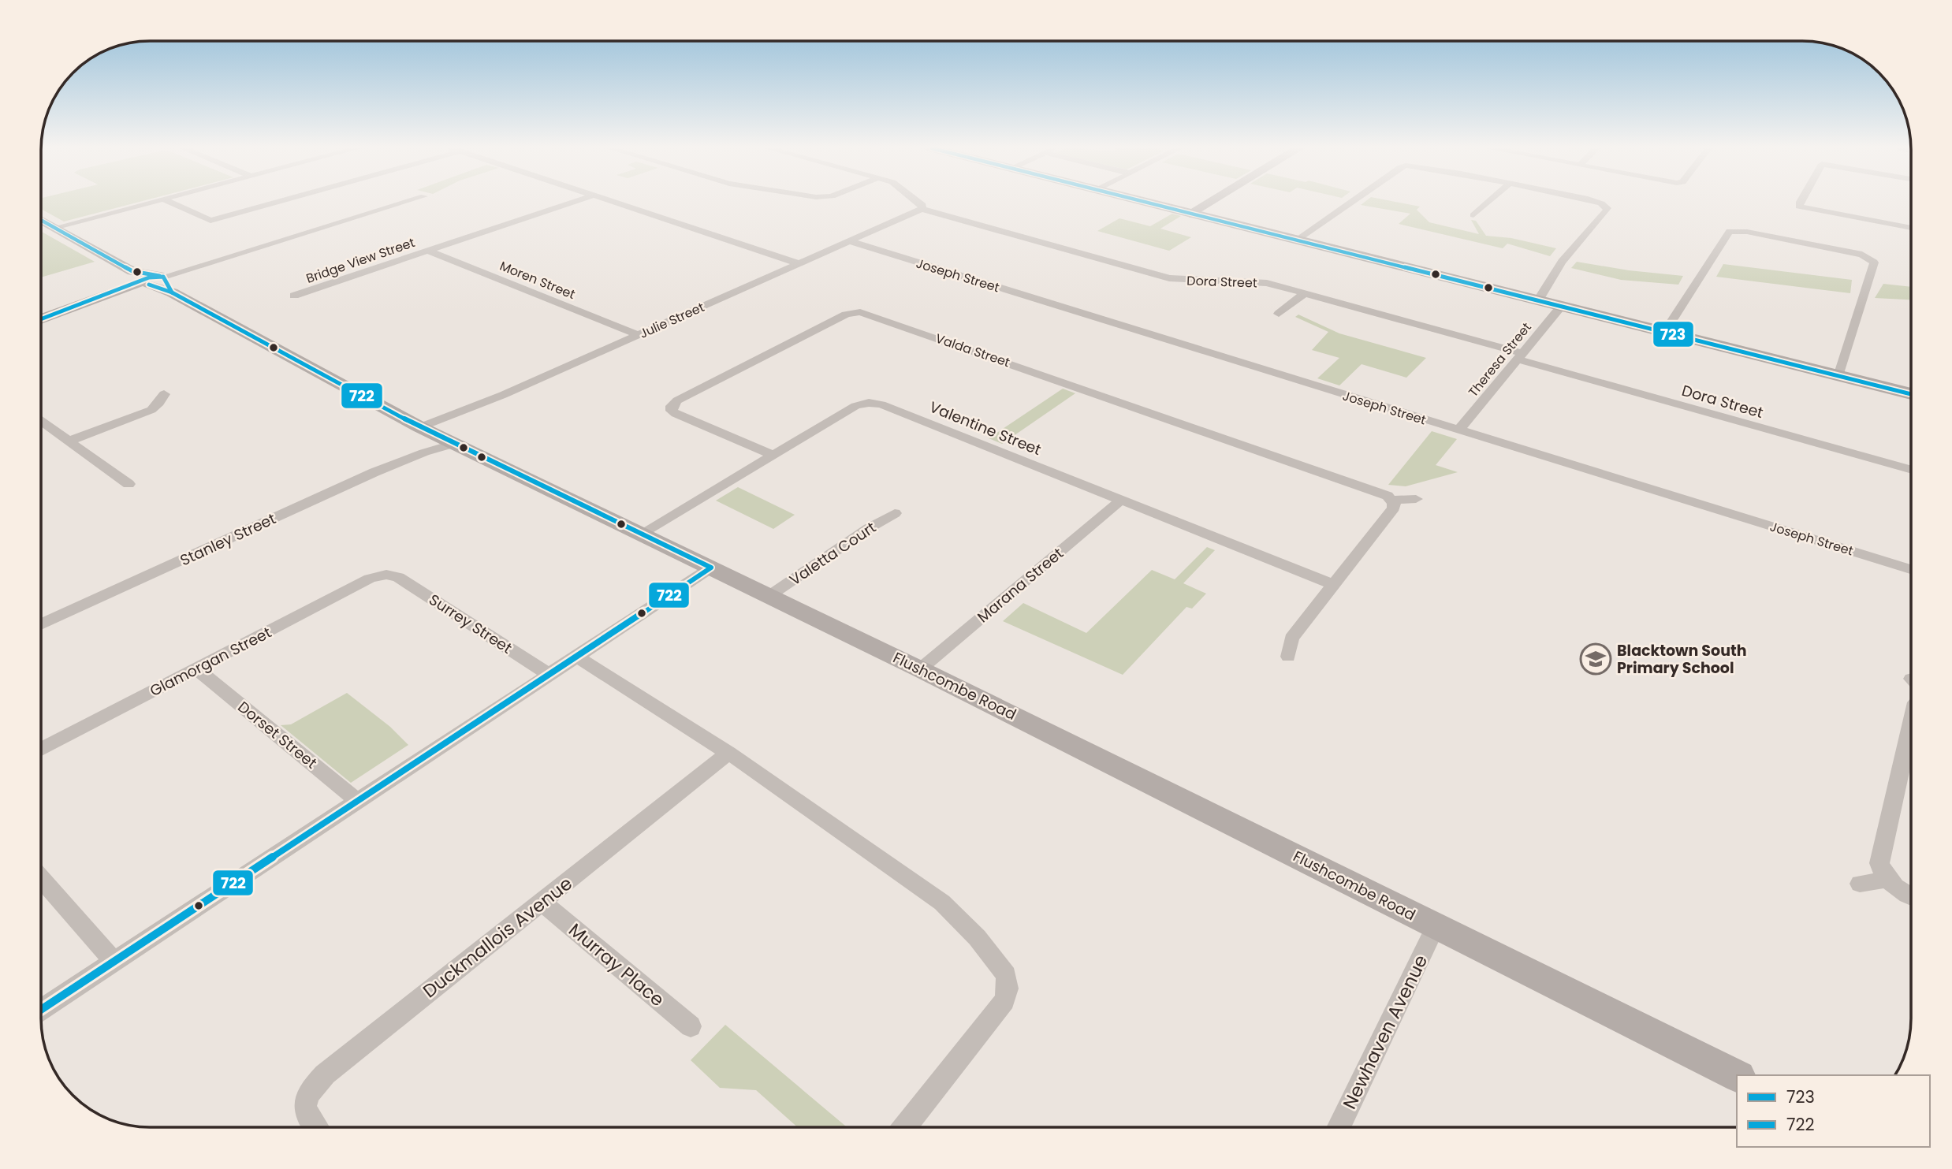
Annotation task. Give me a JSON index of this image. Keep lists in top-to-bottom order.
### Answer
{
  "streets": {
    "street": [
      "Bridge View Street",
      "Joseph Street",
      "Moren Street",
      "Dora Street",
      "Julie Street",
      "Valda Street",
      "Theresa Street",
      "Valentine Street",
      "Stanley Street",
      "Valetta Court",
      "Marana Street",
      "Surrey Street",
      "Glamorgan Street",
      "Flushcombe Road",
      "Dorset Street",
      "Duckmallois Avenue",
      "Murray Place",
      "Newhaven Avenue"
    ]
  },
  "crossings": [
    ["Bridge View Street", "Moren Street"],
    ["Joseph Street", "Julie Street"],
    ["Joseph Street", "Theresa Street"],
    ["Moren Street", "Julie Street"],
    ["Dora Street", "Julie Street"],
    ["Dora Street", "Theresa Street"],
    ["Julie Street", "Flushcombe Road"],
    ["Valda Street", "Valentine Street"],
    ["Valentine Street", "Marana Street"],
    ["Valentine Street", "Flushcombe Road"],
    ["Stanley Street", "Flushcombe Road"],
    ["Valetta Court", "Flushcombe Road"],
    ["Marana Street", "Flushcombe Road"],
    ["Surrey Street", "Glamorgan Street"],
    ["Glamorgan Street", "Dorset Street"],
    ["Flushcombe Road", "Newhaven Avenue"],
    ["Duckmallois Avenue", "Murray Place"]
  ],
  "places": {
    "school or university": ["Blacktown South Primary School"]
  },
  "lines": ["transit line 723", "transit line 722"],
  "legend": ["723", "722"]
}
